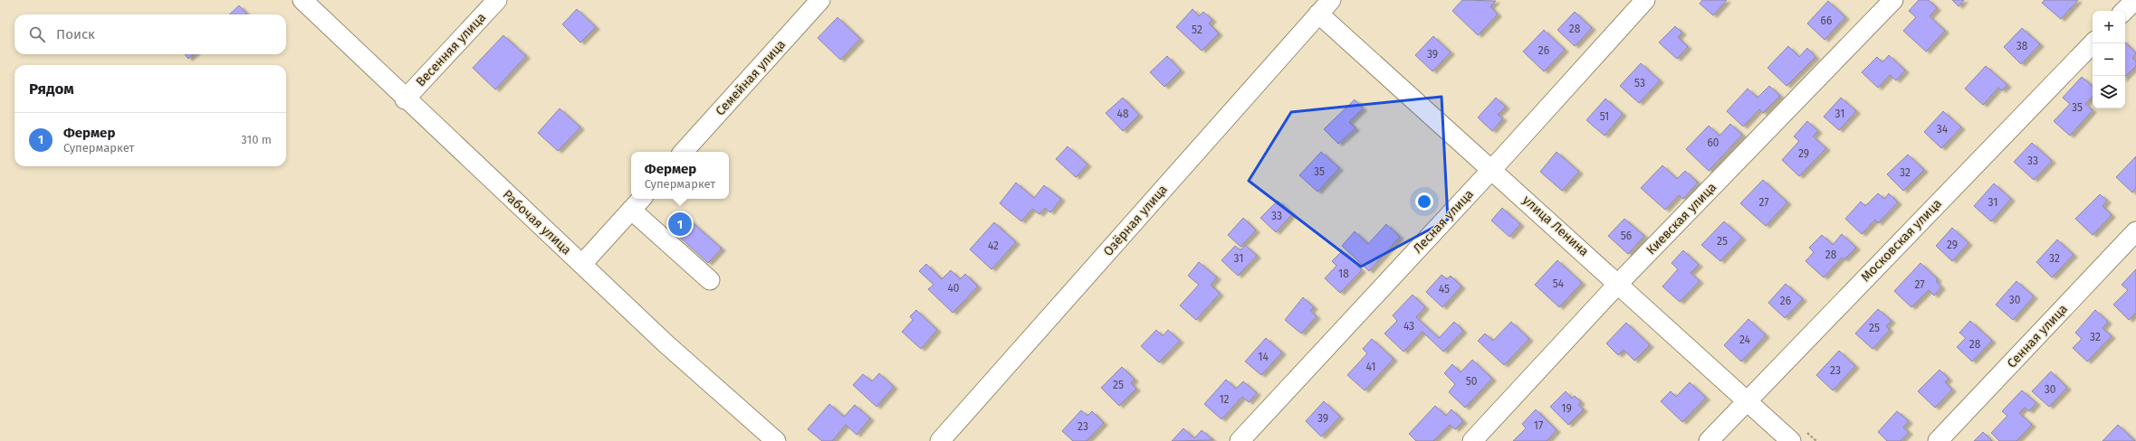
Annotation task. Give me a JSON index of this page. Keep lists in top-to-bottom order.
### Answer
{
  "streets": {
    "street": [
      "Весенняя улица",
      "Семейная улица",
      "Киевская улица",
      "Озёрная улица",
      "Лесная улица",
      "Рабочая улица",
      "улица Ленина",
      "Московская улица",
      "Сенная улица"
    ]
  },
  "crossings": [
    ["Весенняя улица", "Рабочая улица"],
    ["Киевская улица", "улица Ленина"],
    ["Озёрная улица", "улица Ленина"],
    ["Лесная улица", "улица Ленина"],
    ["улица Ленина", "Московская улица"]
  ],
  "house_numbers": [
    "66",
    "28",
    "52",
    "38",
    "26",
    "39",
    "53",
    "35",
    "48",
    "31",
    "51",
    "34",
    "60",
    "29",
    "33",
    "35",
    "32",
    "27",
    "31",
    "33",
    "56",
    "25",
    "29",
    "42",
    "28",
    "31",
    "32",
    "18",
    "54",
    "27",
    "40",
    "45",
    "30",
    "26",
    "43",
    "25",
    "32",
    "24",
    "28",
    "14",
    "41",
    "23",
    "50",
    "25",
    "30",
    "12",
    "19",
    "39",
    "17",
    "23"
  ],
  "page": {
    "map_buttons": ["+", "−"],
    "search": "Поиск",
    "heading": "Рядом",
    "list": [
      {
        "mark": "1",
        "name": "Фермер",
        "note": "Супермаркет",
        "value": "310 m"
      }
    ],
    "popup": ["Фермер", "Супермаркет"],
    "pins": "1"
  }
}
